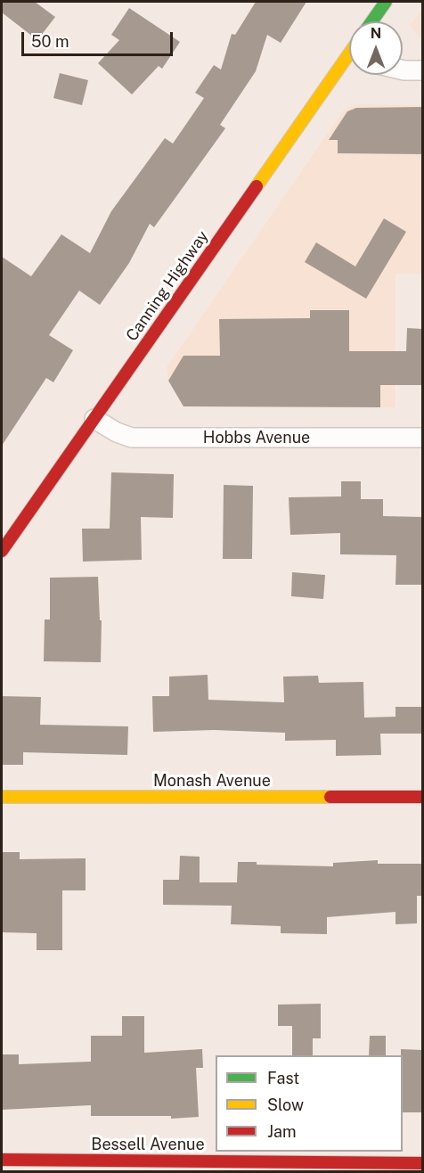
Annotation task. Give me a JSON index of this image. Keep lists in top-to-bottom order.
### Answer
{
  "streets": {
    "main road": ["Canning Highway", "Monash Avenue", "Bessell Avenue"],
    "street": ["Hobbs Avenue"]
  },
  "crossings": [
    ["Canning Highway", "Hobbs Avenue"]
  ],
  "legend": ["Fast", "Slow", "Jam"],
  "scale_bar": "50 m",
  "north": "top"
}
